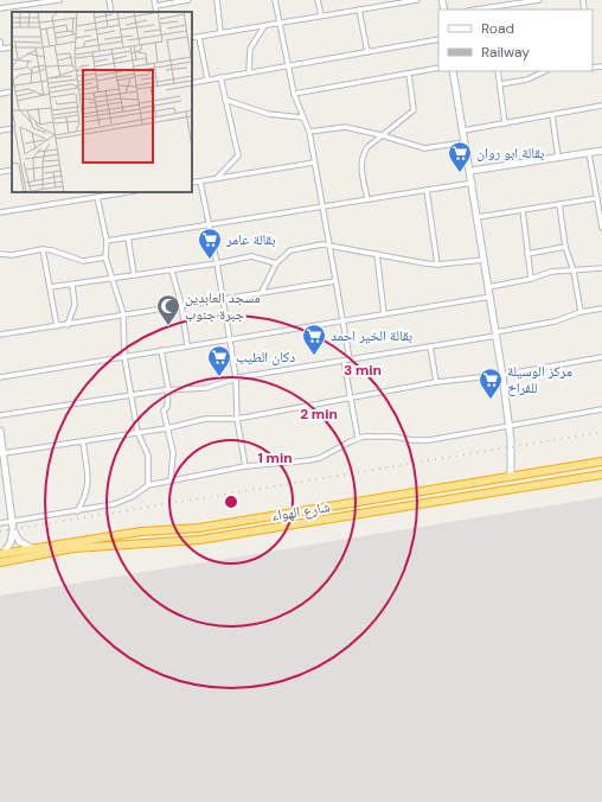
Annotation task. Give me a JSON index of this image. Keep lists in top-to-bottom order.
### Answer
{
  "streets": {
    "highway": ["شارع الهواء"]
  },
  "places": {
    "supermarket": [
      "بقالة ابو روان",
      "بقالة عامر",
      "بقالة الخير احمد",
      "دكان الطيب",
      "مركز الوسيلة للفراخ"
    ],
    "mosque": ["مسجد العابدين جبرة جنوب"]
  },
  "legend": ["Road", "Railway"],
  "rings": ["3 min", "2 min", "1 min"]
}
